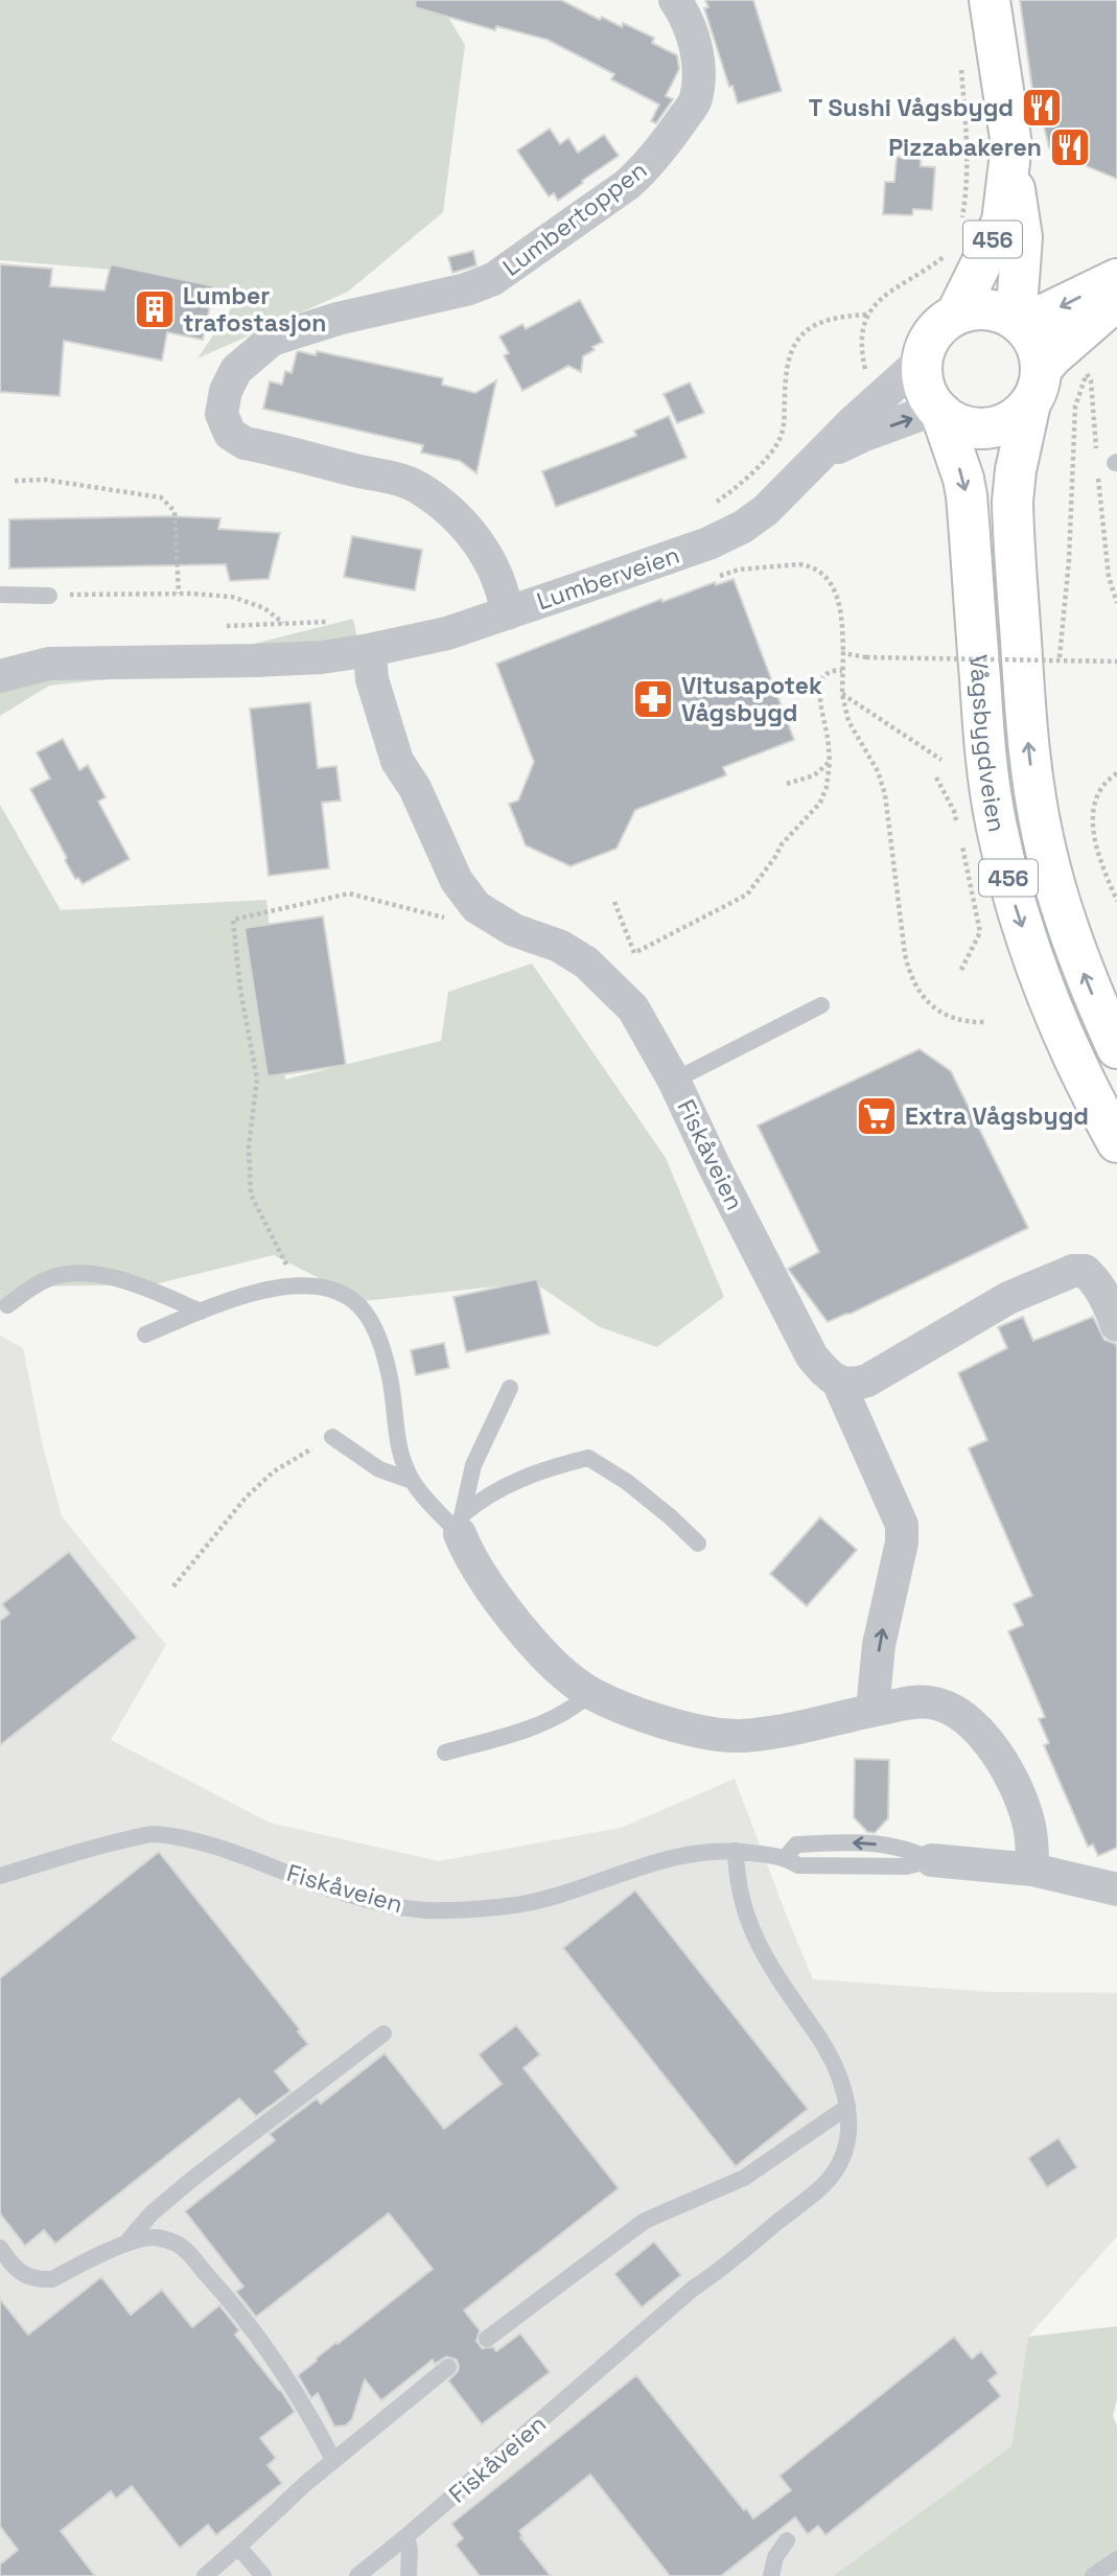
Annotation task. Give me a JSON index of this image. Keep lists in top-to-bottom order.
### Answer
{
  "streets": {
    "main road": ["456", "Vågsbygdveien"],
    "street": ["Lumbertoppen", "Lumberveien", "Fiskåveien"]
  },
  "crossings": [
    ["Lumbertoppen", "Lumberveien"],
    ["456", "Lumberveien"],
    ["456", "Vågsbygdveien"],
    ["Lumberveien", "Vågsbygdveien"],
    ["Lumberveien", "Fiskåveien"]
  ],
  "places": {
    "restaurant": ["T Sushi Vågsbygd", "Pizzabakeren"],
    "building": ["Lumber trafostasjon"],
    "pharmacy": ["Vitusapotek Vågsbygd"],
    "supermarket": ["Extra Vågsbygd"]
  }
}
